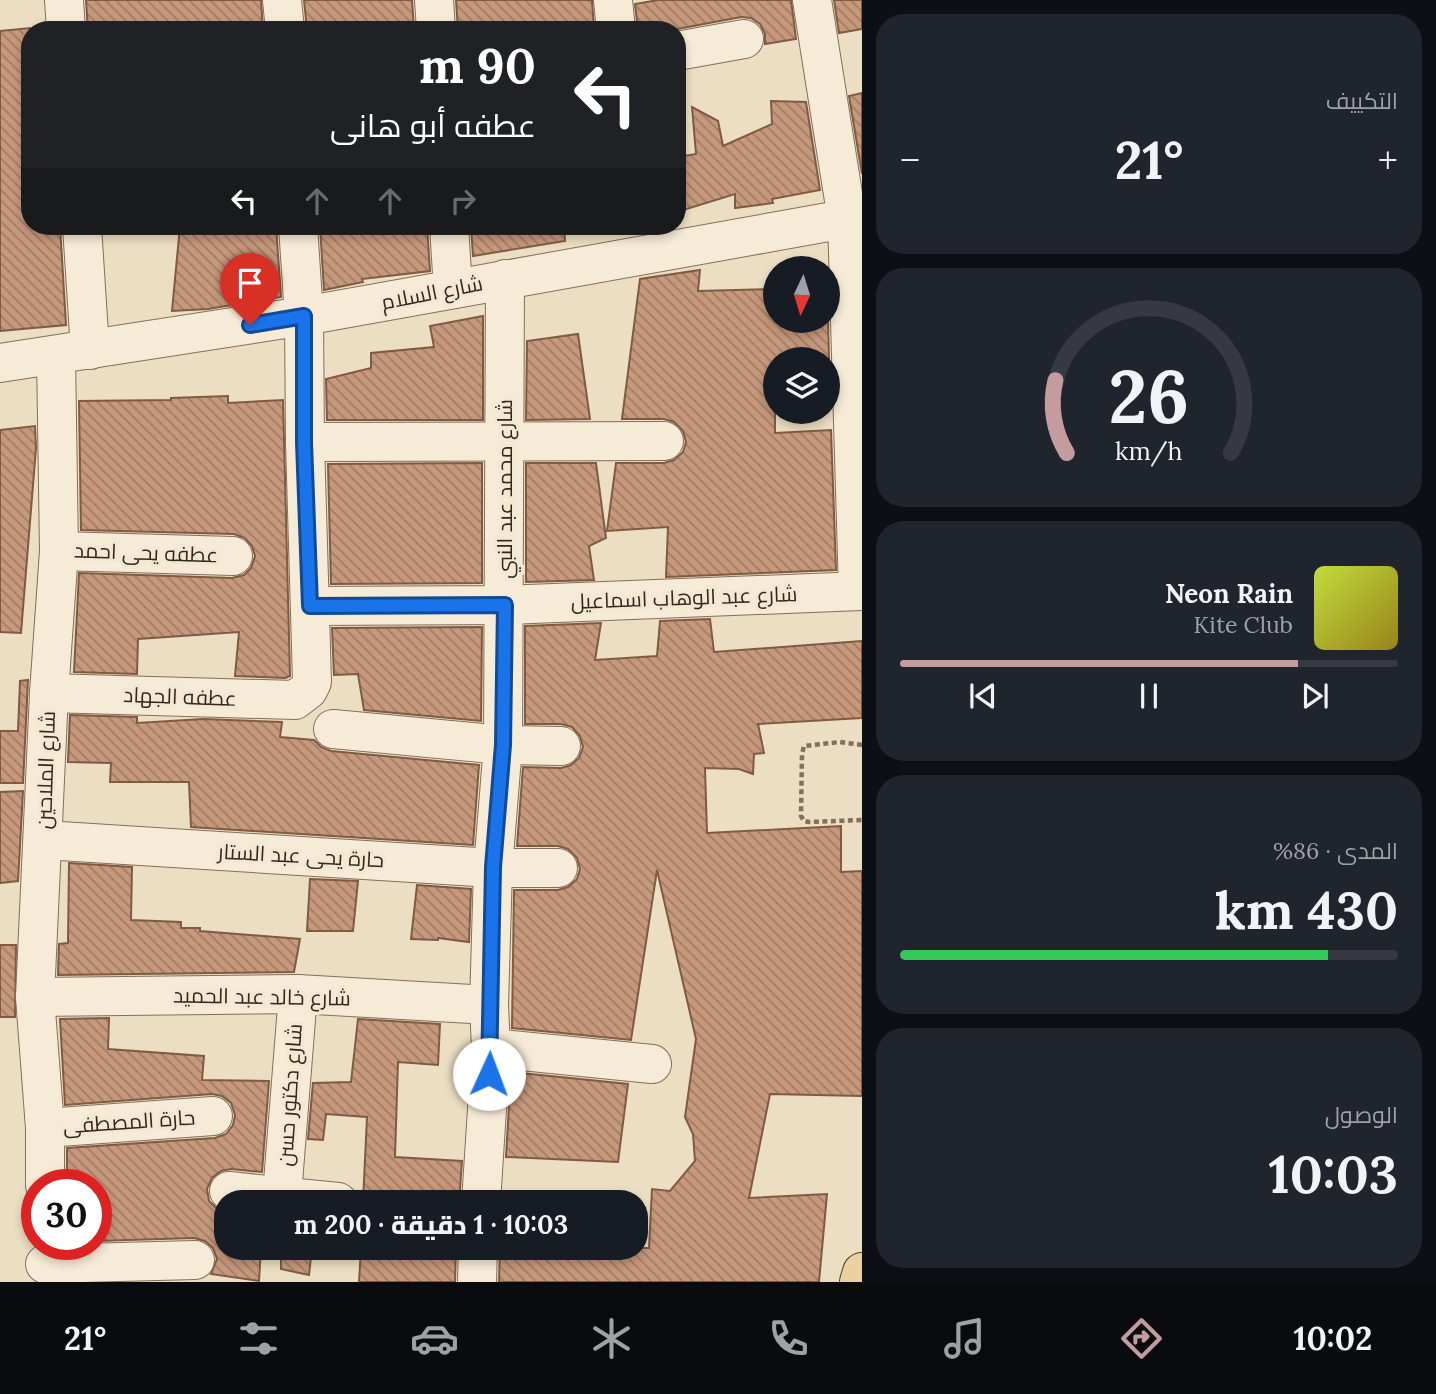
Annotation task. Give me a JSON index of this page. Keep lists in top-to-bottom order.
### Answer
{
  "streets": {
    "street": [
      "شارع السلام",
      "شارع محمد عبد النبي",
      "عطفه يحى احمد",
      "شارع عبد الوهاب اسماعيل",
      "عطفه الجهاد",
      "شارع الملاحين",
      "حارة يحى عبد الستار",
      "شارع خالد عبد الحميد",
      "شارع دكتور حسن",
      "حارة المصطفى"
    ]
  },
  "crossings": [
    ["شارع السلام", "شارع محمد عبد النبي"],
    ["شارع السلام", "شارع الملاحين"],
    ["شارع محمد عبد النبي", "شارع عبد الوهاب اسماعيل"],
    ["شارع محمد عبد النبي", "حارة يحى عبد الستار"],
    ["شارع محمد عبد النبي", "شارع خالد عبد الحميد"],
    ["عطفه يحى احمد", "شارع الملاحين"],
    ["شارع عبد الوهاب اسماعيل", "عطفه الجهاد"],
    ["عطفه الجهاد", "شارع الملاحين"],
    ["شارع الملاحين", "حارة يحى عبد الستار"],
    ["شارع الملاحين", "شارع خالد عبد الحميد"],
    ["شارع الملاحين", "حارة المصطفى"],
    ["شارع خالد عبد الحميد", "شارع دكتور حسن"]
  ],
  "north": "bottom",
  "page": {
    "tile": [
      "التكييف",
      ["المدى · 86%", "430 km"],
      ["الوصول", "10:03"]
    ],
    "turn": ["90 m", "عطفه أبو هانى"],
    "heat": ["−", "21°", "+"],
    "song": ["Neon Rain", "Kite Club"],
    "limit": "30",
    "trip": "10:03 · 1 دقيقة · 200 m",
    "tabs": ["10:02", "21°"],
    "gauge": ["26", "km/h"]
  }
}
